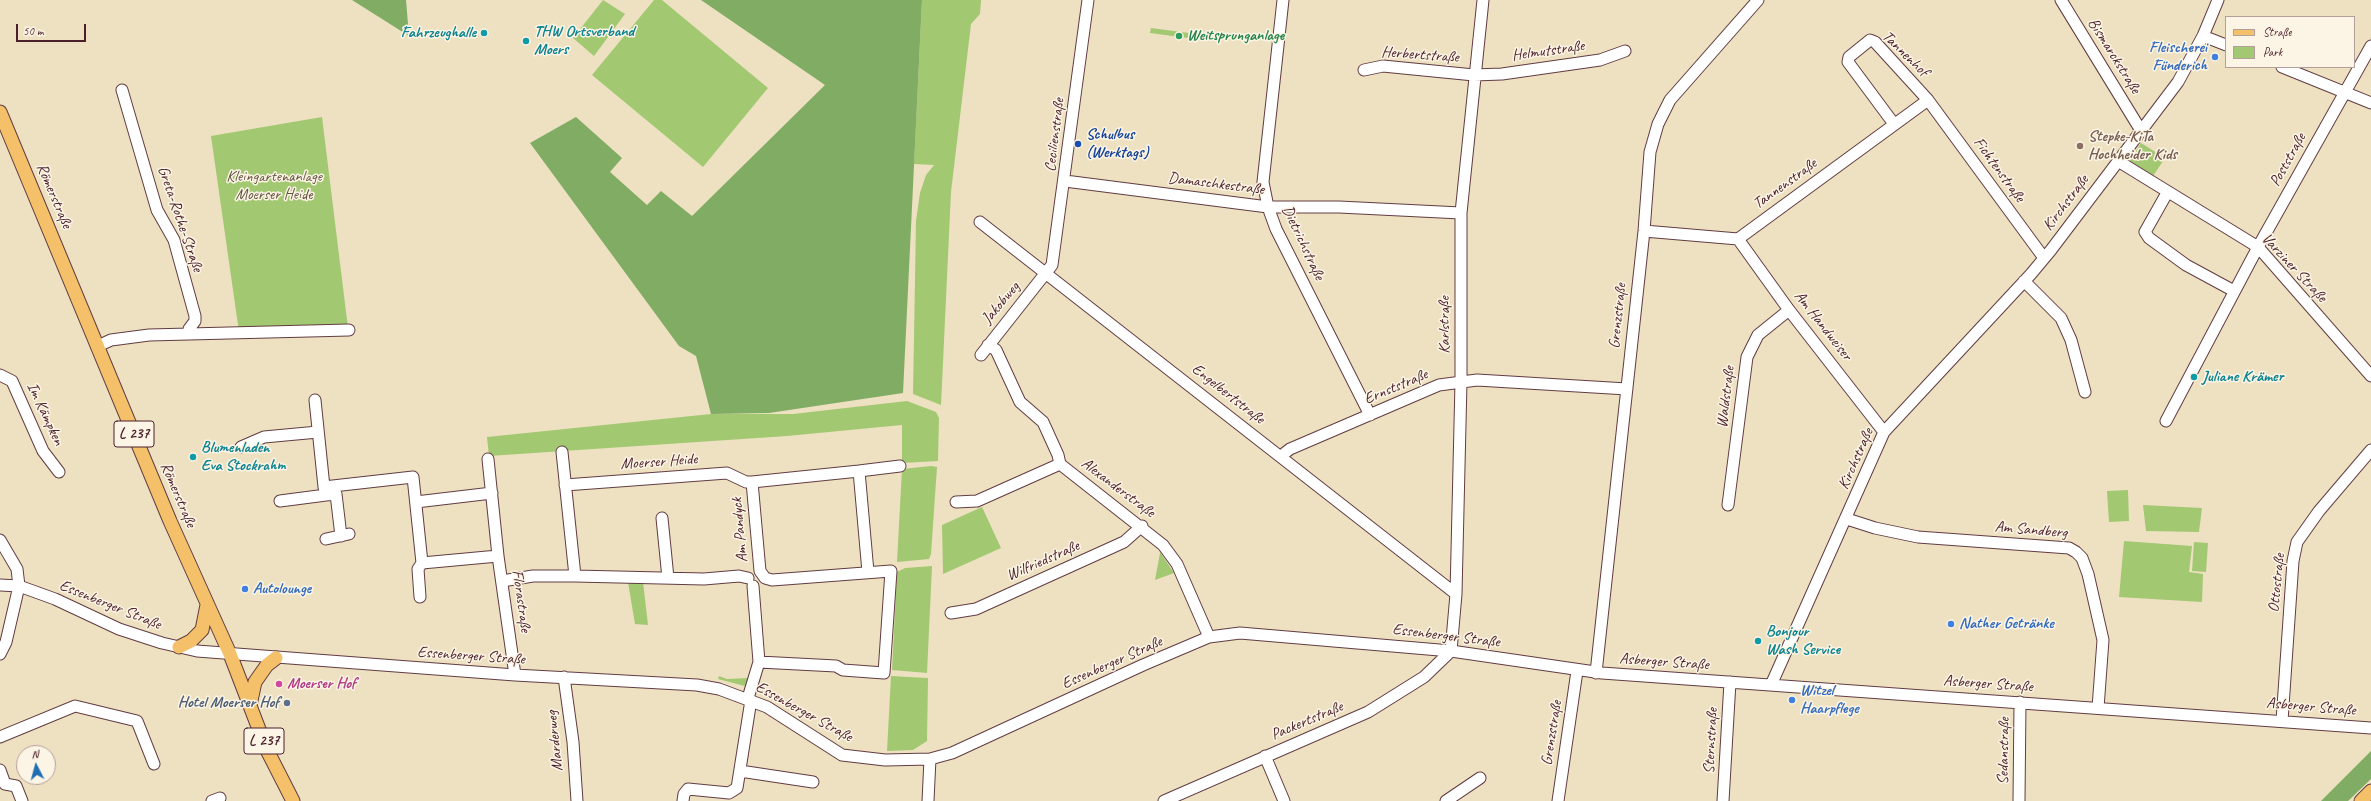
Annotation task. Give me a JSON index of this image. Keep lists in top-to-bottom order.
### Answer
{
  "streets": {
    "main road": ["Römerstraße", "L 237"],
    "street": [
      "Helmutstraße",
      "Tannenhof",
      "Herbertstraße",
      "Bismarckstraße",
      "Cecilienstraße",
      "Poststraße",
      "Fichtenstraße",
      "Damaschkestraße",
      "Tannenstraße",
      "Kirchstraße",
      "Greta-Rothe-Straße",
      "Dietrichstraße",
      "Varziner Straße",
      "Jakobweg",
      "Grenzstraße",
      "Karlstraße",
      "Am Handweiser",
      "Ernststraße",
      "Engelbertstraße",
      "Waldstraße",
      "Im Kämpken",
      "Moerser Heide",
      "Alexanderstraße",
      "Am Pandyck",
      "Am Sandberg",
      "Wilfriedstraße",
      "Ottostraße",
      "Florastraße",
      "Essenberger Straße",
      "Asberger Straße",
      "Packertstraße",
      "Marderweg",
      "Sternstraße",
      "Sedanstraße"
    ]
  },
  "crossings": [
    ["Helmutstraße", "Herbertstraße"],
    ["Helmutstraße", "Karlstraße"],
    ["Tannenhof", "Fichtenstraße"],
    ["Tannenhof", "Tannenstraße"],
    ["Herbertstraße", "Karlstraße"],
    ["Bismarckstraße", "Kirchstraße"],
    ["Cecilienstraße", "Damaschkestraße"],
    ["Cecilienstraße", "Jakobweg"],
    ["Cecilienstraße", "Engelbertstraße"],
    ["Poststraße", "Varziner Straße"],
    ["Fichtenstraße", "Tannenstraße"],
    ["Fichtenstraße", "Kirchstraße"],
    ["Damaschkestraße", "Dietrichstraße"],
    ["Damaschkestraße", "Karlstraße"],
    ["Tannenstraße", "Am Handweiser"],
    ["Römerstraße", "Essenberger Straße"],
    ["Kirchstraße", "Varziner Straße"],
    ["Kirchstraße", "Am Handweiser"],
    ["Kirchstraße", "Am Sandberg"],
    ["Kirchstraße", "Asberger Straße"],
    ["Dietrichstraße", "Ernststraße"],
    ["Jakobweg", "Engelbertstraße"],
    ["Grenzstraße", "Ernststraße"],
    ["Grenzstraße", "Essenberger Straße"],
    ["Grenzstraße", "Asberger Straße"],
    ["Karlstraße", "Ernststraße"],
    ["Karlstraße", "Engelbertstraße"],
    ["Karlstraße", "Essenberger Straße"],
    ["Karlstraße", "Packertstraße"],
    ["Am Handweiser", "Waldstraße"],
    ["Ernststraße", "Engelbertstraße"],
    ["Moerser Heide", "Am Pandyck"],
    ["Alexanderstraße", "Wilfriedstraße"],
    ["Alexanderstraße", "Essenberger Straße"],
    ["Am Sandberg", "Asberger Straße"],
    ["Ottostraße", "Asberger Straße"],
    ["Florastraße", "Essenberger Straße"],
    ["Essenberger Straße", "Asberger Straße"],
    ["Essenberger Straße", "Packertstraße"],
    ["Essenberger Straße", "Marderweg"],
    ["Asberger Straße", "Sternstraße"],
    ["Asberger Straße", "Sedanstraße"]
  ],
  "parks": ["Kleingartenanlage Moerser Heide"],
  "places": [
    "Fahrzeughalle",
    "Weitsprunganlage",
    "THW Ortsverband Moers",
    "Fleischerei Fünderich",
    "Schulbus (Werktags)",
    "Stepke-KiTa Hochheider Kids",
    "Juliane Krämer",
    "Blumenladen Eva Stockrahm",
    "Autolounge",
    "Nather Getränke",
    "Bonjour Wash Service",
    "Moerser Hof",
    "Witzel Haarpflege",
    "Hotel Moerser Hof"
  ],
  "legend": ["Straße", "Park"],
  "scale_bar": "50 m",
  "north": "top"
}
